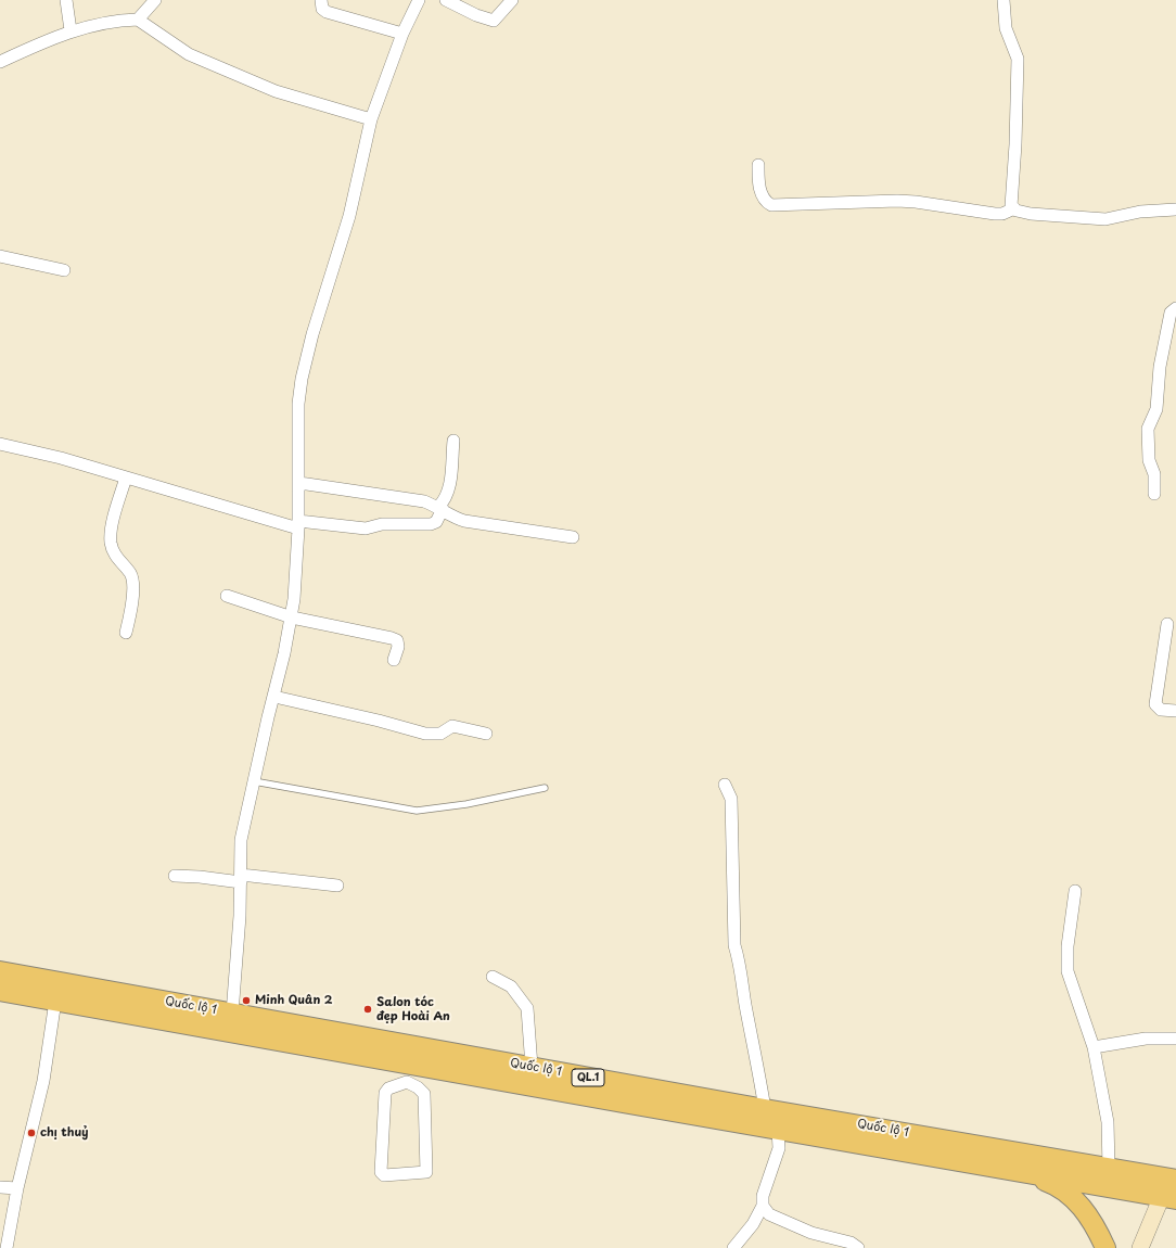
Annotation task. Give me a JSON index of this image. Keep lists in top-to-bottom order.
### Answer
{
  "streets": {
    "highway": ["Quốc lộ 1", "QL.1"]
  },
  "places": ["Minh Quân 2", "Salon tóc đẹp Hoài An", "chị thuỷ"]
}
